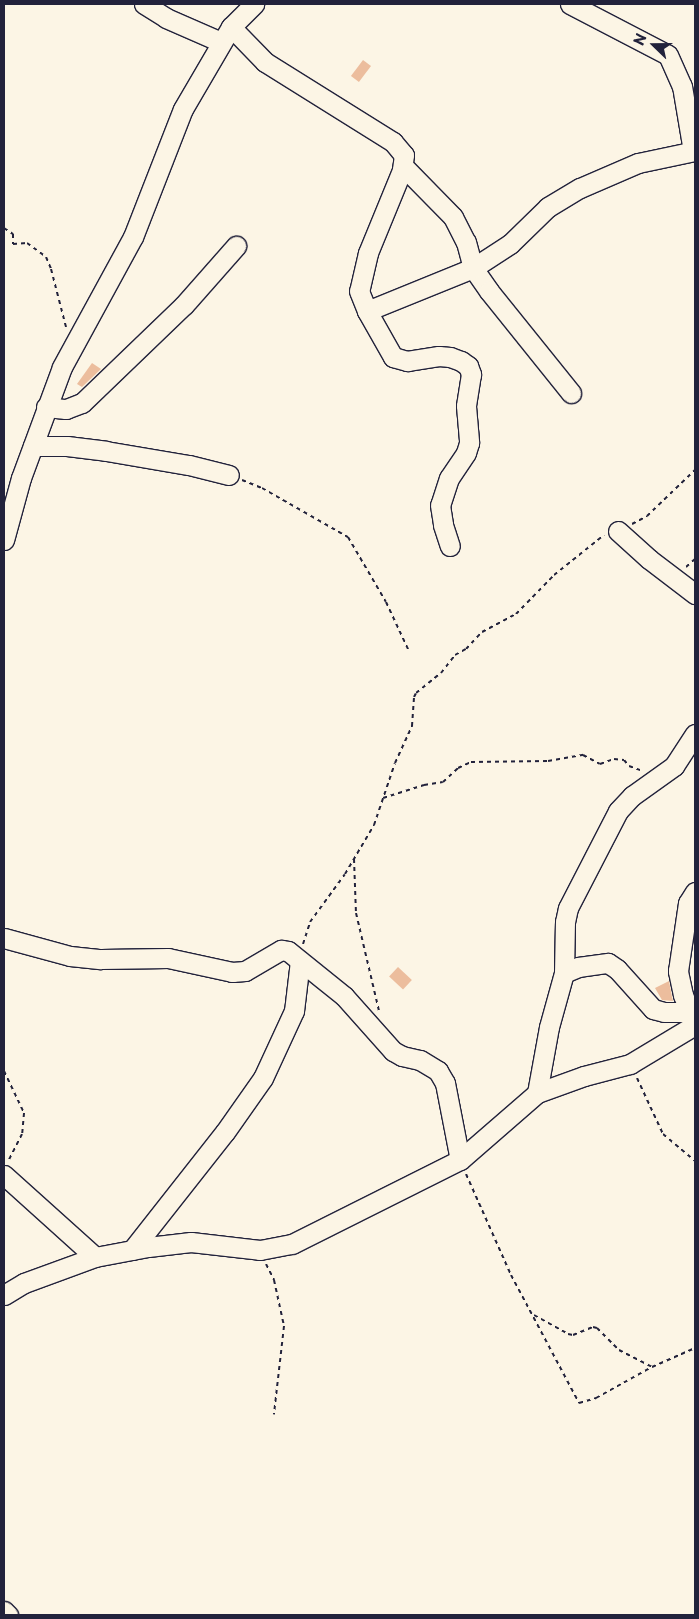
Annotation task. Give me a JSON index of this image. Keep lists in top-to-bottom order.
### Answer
{
  "north": "left"
}
